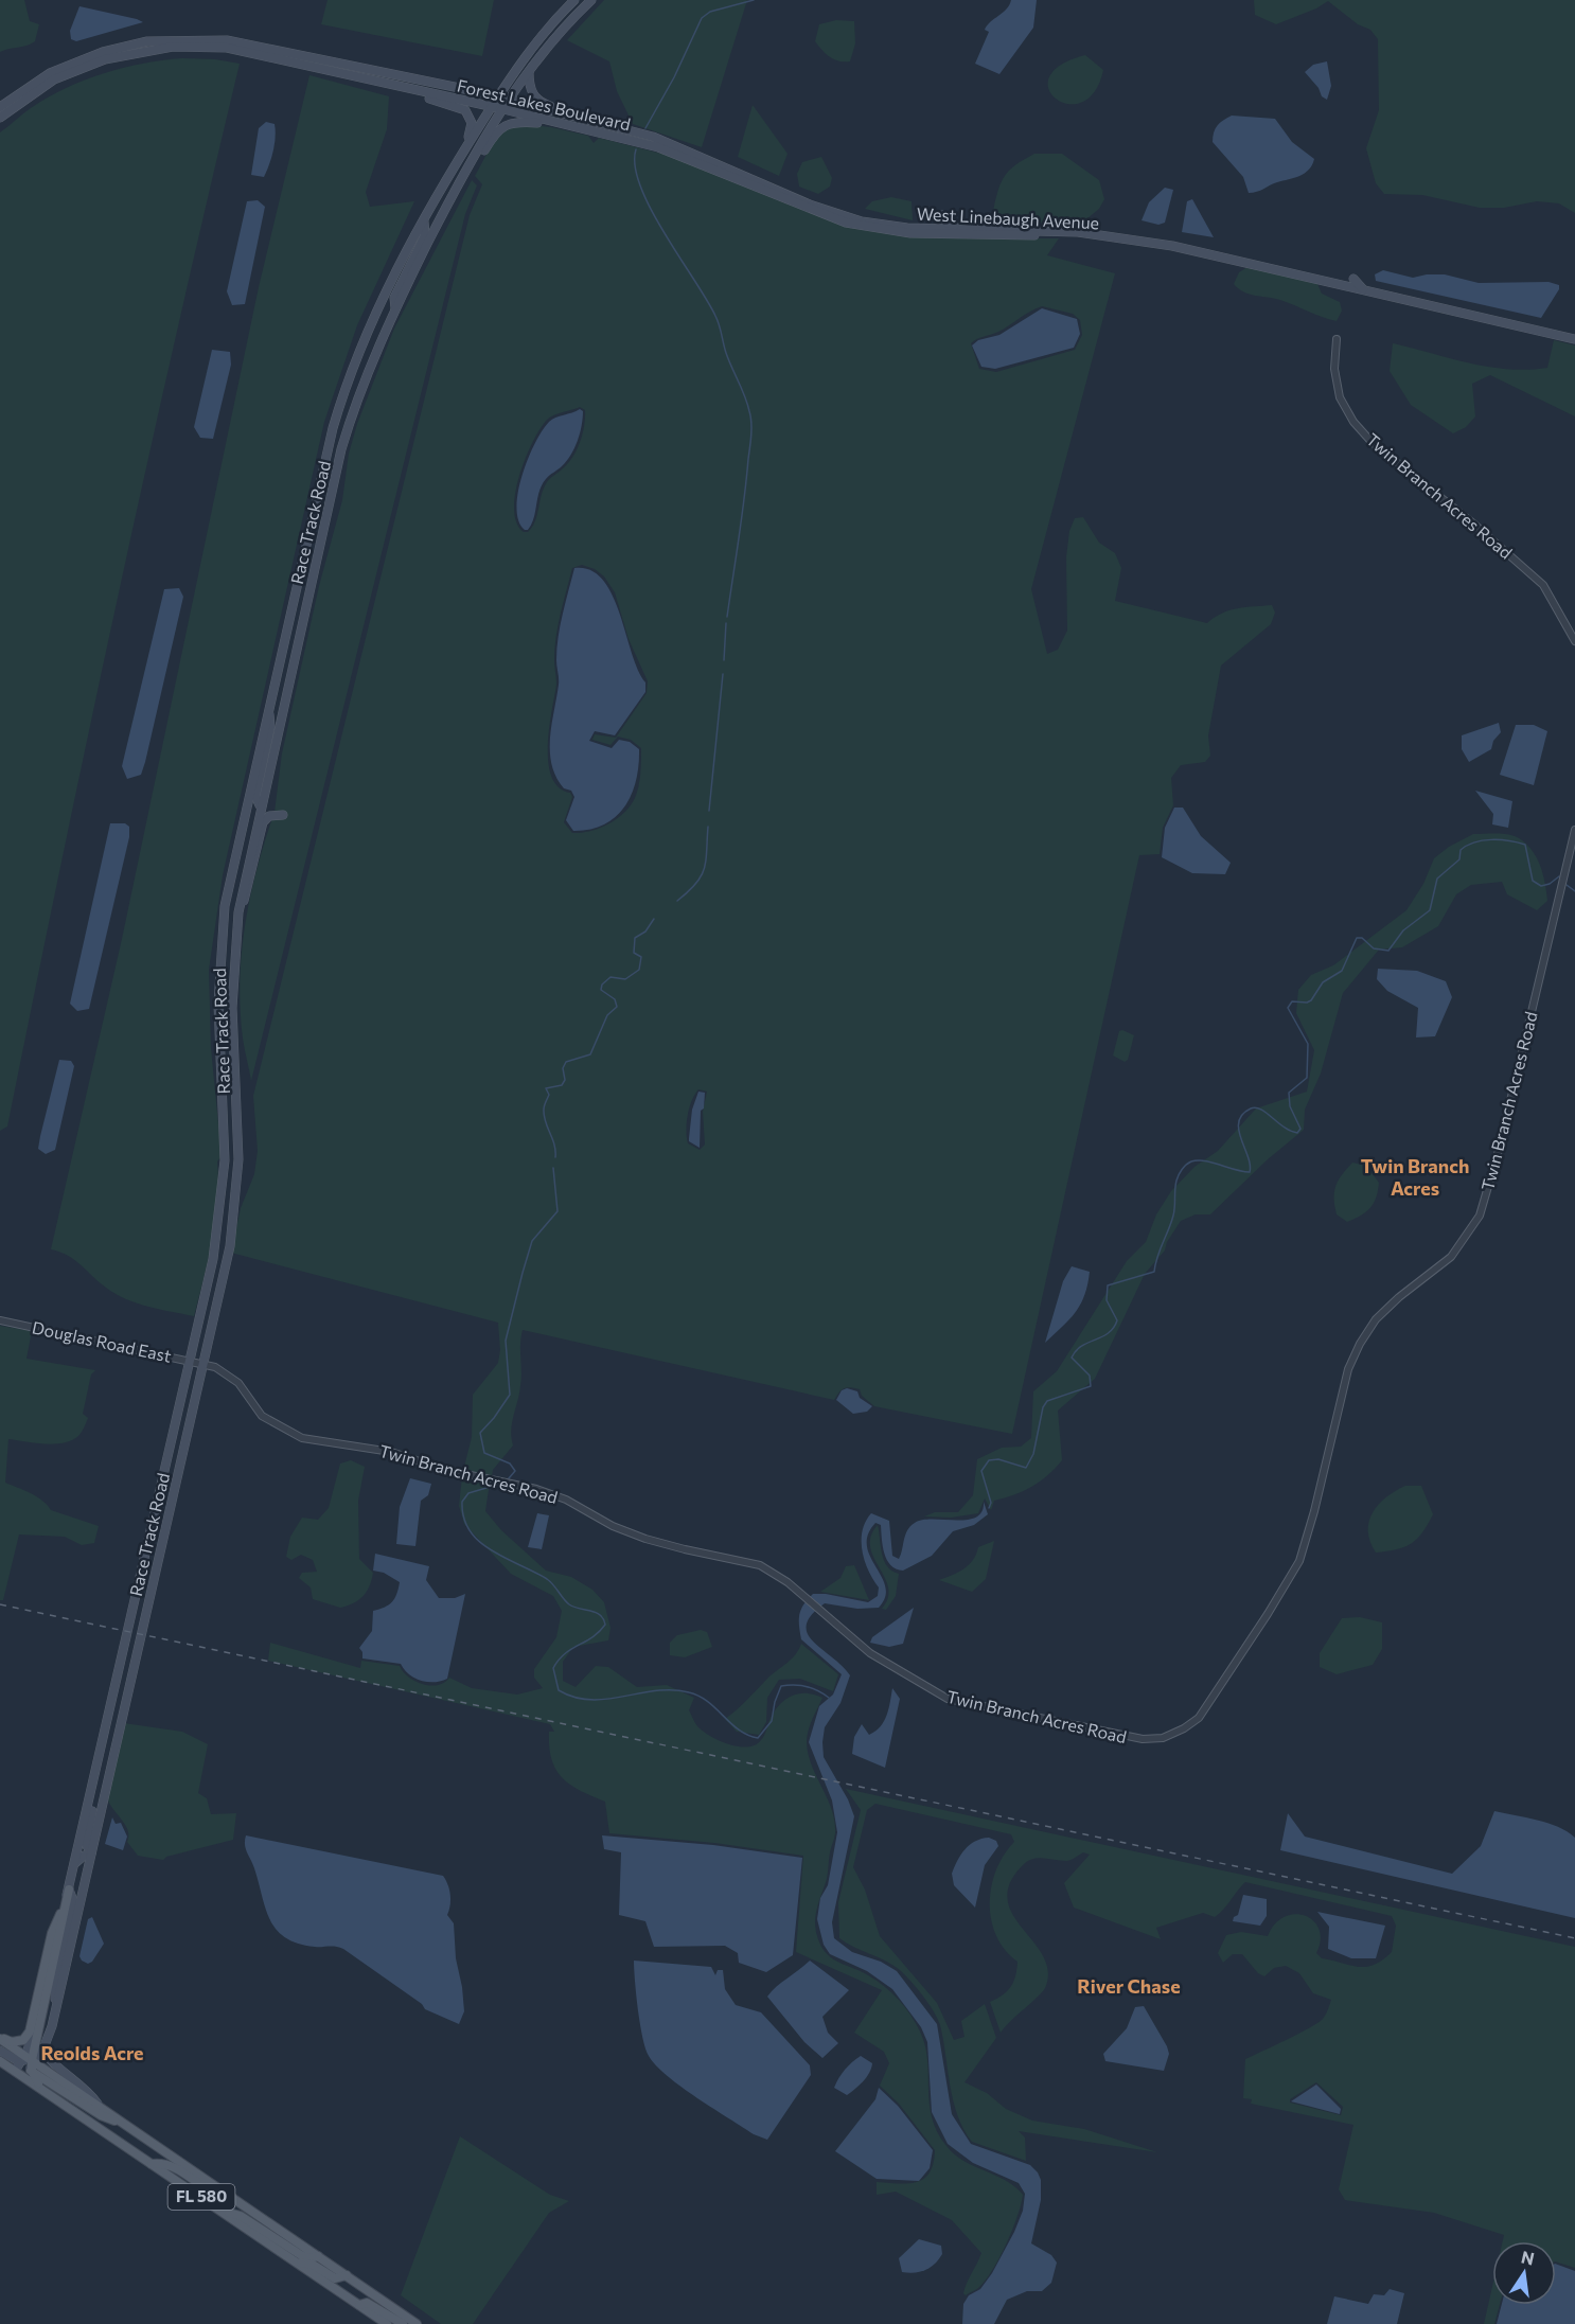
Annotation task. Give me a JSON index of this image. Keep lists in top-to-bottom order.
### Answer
{
  "streets": {
    "main road": [
      "Forest Lakes Boulevard",
      "West Linebaugh Avenue",
      "Race Track Road",
      "FL 580"
    ],
    "street": ["Twin Branch Acres Road", "Douglas Road East"]
  },
  "crossings": [
    ["Forest Lakes Boulevard", "West Linebaugh Avenue"],
    ["Forest Lakes Boulevard", "Race Track Road"],
    ["Twin Branch Acres Road", "Race Track Road"],
    ["Twin Branch Acres Road", "Douglas Road East"],
    ["Race Track Road", "Douglas Road East"],
    ["Race Track Road", "FL 580"]
  ],
  "districts": ["Twin Branch Acres", "River Chase", "Reolds Acre"],
  "north": "top"
}
